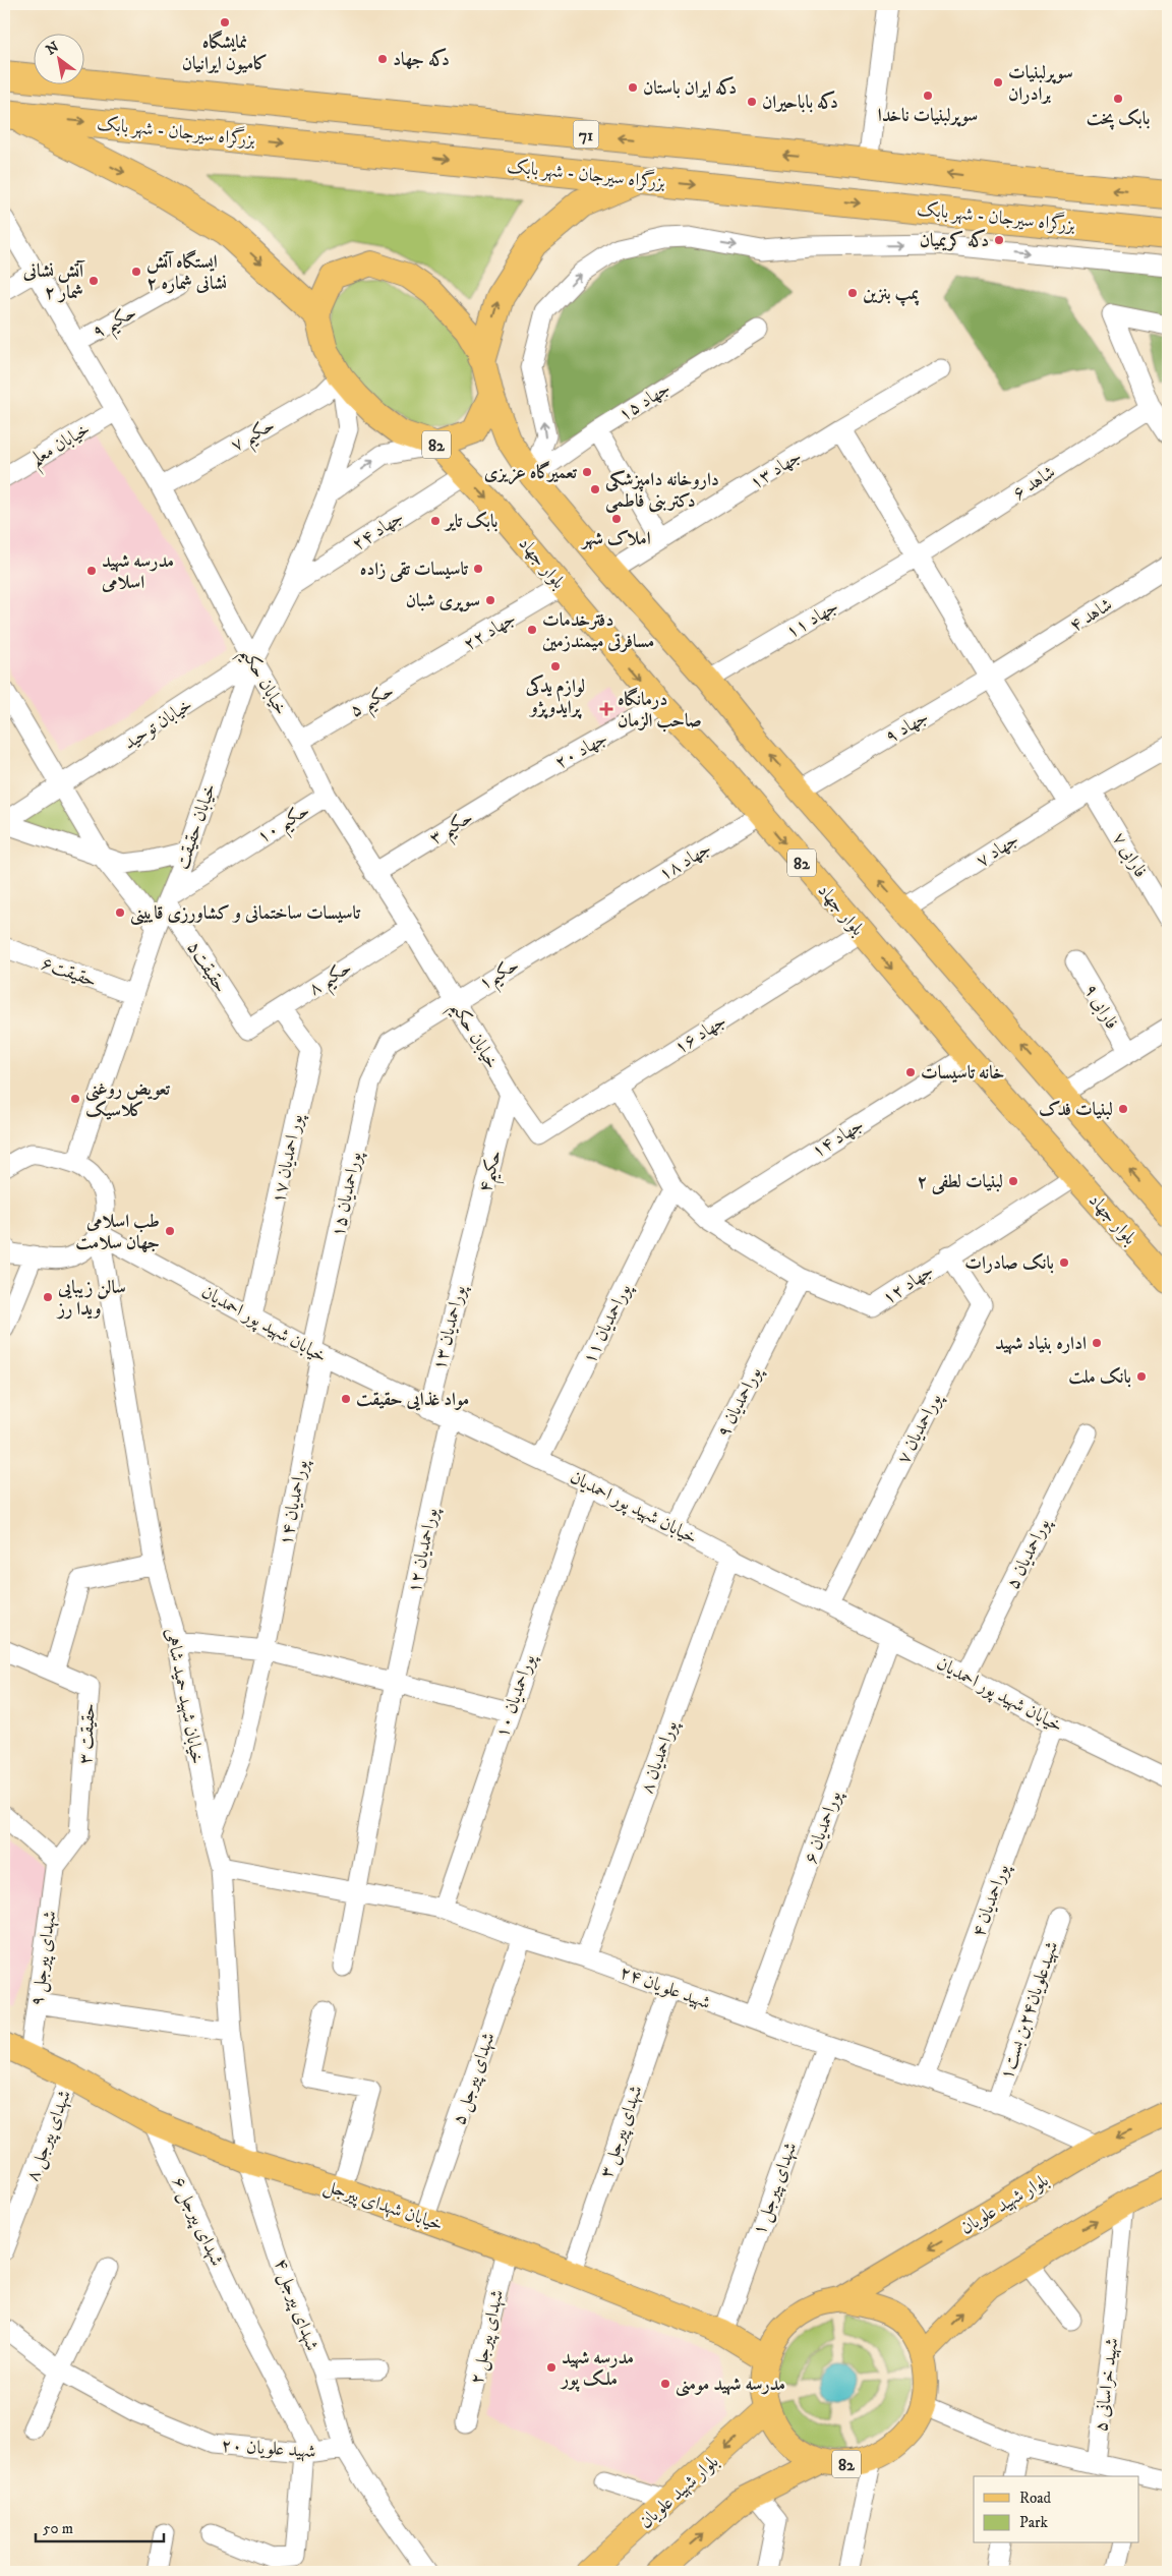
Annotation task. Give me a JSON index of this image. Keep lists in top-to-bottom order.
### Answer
{
  "streets": {
    "highway": ["بزرگراه سیرجان - شهر بابک", "71"],
    "main road": [
      "82",
      "بلوار جهاد",
      "بلوار شهید علویان",
      "خیابان شهدای پیرجل"
    ],
    "street": [
      "حکیم ۹",
      "جهاد ۱۵",
      "حکیم ۷",
      "خیابان معلم",
      "جهاد ۱۳",
      "شاهد ۶",
      "جهاد ۲۴",
      "شاهد ۴",
      "جهاد ۱۱",
      "جهاد ۲۲",
      "خیابان حکیم",
      "حکیم ۵",
      "خیابان توحید",
      "جهاد ۹",
      "جهاد ۲۰",
      "حکیم ۱۰",
      "خیابان حقیقت",
      "حکیم ۳",
      "جهاد ۷",
      "فارابی ۷",
      "جهاد ۱۸",
      "حقیقت۵",
      "حقیقت۶",
      "حکیم۱",
      "حکیم ۸",
      "فارابی ۹",
      "جهاد ۱۶",
      "جهاد ۱۴",
      "پور احمدیان ۱۷",
      "حکیم۴",
      "پوراحمدیان ۱۵",
      "جهاد ۱۲",
      "خیابان شهید پور احمدیان",
      "پوراحمدیان ۱۱",
      "پوراحمدیان ۱۳",
      "پوراحمدیان ۹",
      "پوراحمدیان ۷",
      "پوراحمدیان ۱۴",
      "پوراحمدیان ۱۲",
      "پوراحمدیان ۵",
      "خیابان شهید حمید شاهی",
      "پوراحمدیان ۱۰",
      "حقیقت ۳",
      "پوراحمدیان ۸",
      "پوراحمدیان ۶",
      "پوراحمدیان ۴",
      "شهدای پیرجل ۹",
      "شهید علویان ۲۴",
      "شهیدعلویان۲۴بن بست۱",
      "شهدای پیرجل ۵",
      "شهدای پیرجل ۳",
      "شهدای پیرجل ۸",
      "شهدای ‍‍‍‍‍‍پیرجل ۱",
      "شهدای پیرجل ۶",
      "شهدای پیرجل ۴",
      "شهدای پیرجل ۲",
      "شهید خراسانی ۵",
      "شهید علویان ۲۰"
    ]
  },
  "crossings": [
    ["حکیم ۹", "خیابان حکیم"],
    ["حکیم ۷", "82"],
    ["حکیم ۷", "بلوار جهاد"],
    ["حکیم ۷", "خیابان حکیم"],
    ["حکیم ۷", "خیابان حقیقت"],
    ["خیابان معلم", "خیابان حکیم"],
    ["82", "بلوار جهاد"],
    ["82", "خیابان حقیقت"],
    ["82", "بلوار شهید علویان"],
    ["82", "خیابان شهدای پیرجل"],
    ["شاهد ۶", "جهاد ۱۱"],
    ["جهاد ۲۴", "بلوار جهاد"],
    ["جهاد ۲۴", "خیابان حقیقت"],
    ["بلوار جهاد", "جهاد ۲۲"],
    ["بلوار جهاد", "جهاد ۲۰"],
    ["بلوار جهاد", "خیابان حقیقت"],
    ["بلوار جهاد", "جهاد ۱۸"],
    ["بلوار جهاد", "جهاد ۱۶"],
    ["بلوار جهاد", "جهاد ۱۴"],
    ["بلوار جهاد", "جهاد ۱۲"],
    ["شاهد ۴", "جهاد ۹"],
    ["جهاد ۲۲", "حکیم ۵"],
    ["خیابان حکیم", "حکیم ۵"],
    ["خیابان حکیم", "خیابان توحید"],
    ["خیابان حکیم", "حکیم ۱۰"],
    ["خیابان حکیم", "خیابان حقیقت"],
    ["خیابان حکیم", "حکیم ۳"],
    ["خیابان حکیم", "حکیم۱"],
    ["خیابان حکیم", "حکیم ۸"],
    ["خیابان حکیم", "جهاد ۱۶"],
    ["خیابان حکیم", "حکیم۴"],
    ["خیابان توحید", "خیابان حقیقت"],
    ["جهاد ۲۰", "حکیم ۳"],
    ["حکیم ۱۰", "خیابان حقیقت"],
    ["حکیم ۱۰", "حقیقت۵"],
    ["خیابان حقیقت", "حقیقت۵"],
    ["خیابان حقیقت", "حقیقت۶"],
    ["جهاد ۷", "فارابی ۷"],
    ["جهاد ۱۸", "حکیم۱"],
    ["حقیقت۵", "حکیم ۸"],
    ["حکیم۱", "پوراحمدیان ۱۵"],
    ["حکیم ۸", "پور احمدیان ۱۷"],
    ["جهاد ۱۶", "جهاد ۱۲"],
    ["جهاد ۱۴", "جهاد ۱۲"],
    ["پور احمدیان ۱۷", "خیابان شهید پور احمدیان"],
    ["حکیم۴", "پوراحمدیان ۱۳"],
    ["پوراحمدیان ۱۵", "خیابان شهید پور احمدیان"],
    ["پوراحمدیان ۱۵", "پوراحمدیان ۱۴"],
    ["جهاد ۱۲", "پوراحمدیان ۱۱"],
    ["جهاد ۱۲", "پوراحمدیان ۹"],
    ["جهاد ۱۲", "پوراحمدیان ۷"],
    ["خیابان شهید پور احمدیان", "پوراحمدیان ۱۱"],
    ["خیابان شهید پور احمدیان", "پوراحمدیان ۱۳"],
    ["خیابان شهید پور احمدیان", "پوراحمدیان ۹"],
    ["خیابان شهید پور احمدیان", "پوراحمدیان ۷"],
    ["خیابان شهید پور احمدیان", "پوراحمدیان ۱۴"],
    ["خیابان شهید پور احمدیان", "پوراحمدیان ۱۲"],
    ["خیابان شهید پور احمدیان", "پوراحمدیان ۵"],
    ["خیابان شهید پور احمدیان", "خیابان شهید حمید شاهی"],
    ["خیابان شهید پور احمدیان", "پوراحمدیان ۱۰"],
    ["خیابان شهید پور احمدیان", "پوراحمدیان ۸"],
    ["خیابان شهید پور احمدیان", "پوراحمدیان ۶"],
    ["خیابان شهید پور احمدیان", "پوراحمدیان ۴"],
    ["پوراحمدیان ۱۴", "خیابان شهید حمید شاهی"],
    ["پوراحمدیان ۱۲", "شهید علویان ۲۴"],
    ["خیابان شهید حمید شاهی", "شهید علویان ۲۴"],
    ["خیابان شهید حمید شاهی", "خیابان شهدای پیرجل"],
    ["خیابان شهید حمید شاهی", "شهدای پیرجل ۴"],
    ["پوراحمدیان ۱۰", "شهید علویان ۲۴"],
    ["حقیقت ۳", "شهدای پیرجل ۹"],
    ["پوراحمدیان ۸", "شهید علویان ۲۴"],
    ["پوراحمدیان ۶", "شهید علویان ۲۴"],
    ["پوراحمدیان ۴", "شهید علویان ۲۴"],
    ["شهدای پیرجل ۹", "خیابان شهدای پیرجل"],
    ["شهید علویان ۲۴", "شهیدعلویان۲۴بن بست۱"],
    ["شهید علویان ۲۴", "شهدای پیرجل ۵"],
    ["شهید علویان ۲۴", "شهدای پیرجل ۳"],
    ["شهید علویان ۲۴", "شهدای ‍‍‍‍‍‍پیرجل ۱"],
    ["شهید علویان ۲۴", "بلوار شهید علویان"],
    ["شهدای پیرجل ۵", "خیابان شهدای پیرجل"],
    ["شهدای پیرجل ۳", "خیابان شهدای پیرجل"],
    ["شهدای پیرجل ۸", "خیابان شهدای پیرجل"],
    ["شهدای ‍‍‍‍‍‍پیرجل ۱", "خیابان شهدای پیرجل"],
    ["بلوار شهید علویان", "خیابان شهدای پیرجل"],
    ["خیابان شهدای پیرجل", "شهدای پیرجل ۶"],
    ["خیابان شهدای پیرجل", "شهدای پیرجل ۴"],
    ["خیابان شهدای پیرجل", "شهدای پیرجل ۲"],
    ["شهدای پیرجل ۶", "شهید علویان ۲۰"],
    ["شهدای پیرجل ۴", "شهید علویان ۲۰"]
  ],
  "places": {
    "other": [
      "نمایشگاه کامیون ایرانیان",
      "دکه جهاد",
      "سوپرلبنیات برادران",
      "دکه ایران باستان",
      "سوپرلبنیات ناخدا",
      "بابک پخت",
      "دکه باباحیران",
      "دکه کریمیان",
      "ایستگاه آتش نشانی شماره ۲",
      "آتش نشانی شمار ۲",
      "پمپ بنزین",
      "تعمیرگاه عزیزی",
      "داروخانه دامپزشکی دکتربنی فاطمی",
      "املاک شهر",
      "بابک تایر",
      "تاسیسات تقی زاده",
      "مدرسه شهید اسلامی",
      "سوپری شبان",
      "دفترخدمات مسافرتی میمندزمین",
      "لوازم یدکی پرایدوپژو",
      "تاسیسات ساختمانی و کشاورزی قایینی",
      "خانه تاسیسات",
      "تعویض روغنی کلاسیک",
      "لبنیات فدک",
      "لبنیات لطفی ۲",
      "طب اسلامی جهان سلامت",
      "بانک صادرات",
      "سالن زیبایی ویدا رز",
      "اداره بنیاد شهید",
      "بانک ملت",
      "مواد غذایی حقیقت",
      "مدرسه شهید ملک پور",
      "مدرسه شهید مومنی"
    ],
    "health": ["درمانگاه صاحب الزمان"]
  },
  "legend": ["Road", "Park"],
  "scale_bar": "50 m",
  "north": "top left"
}
